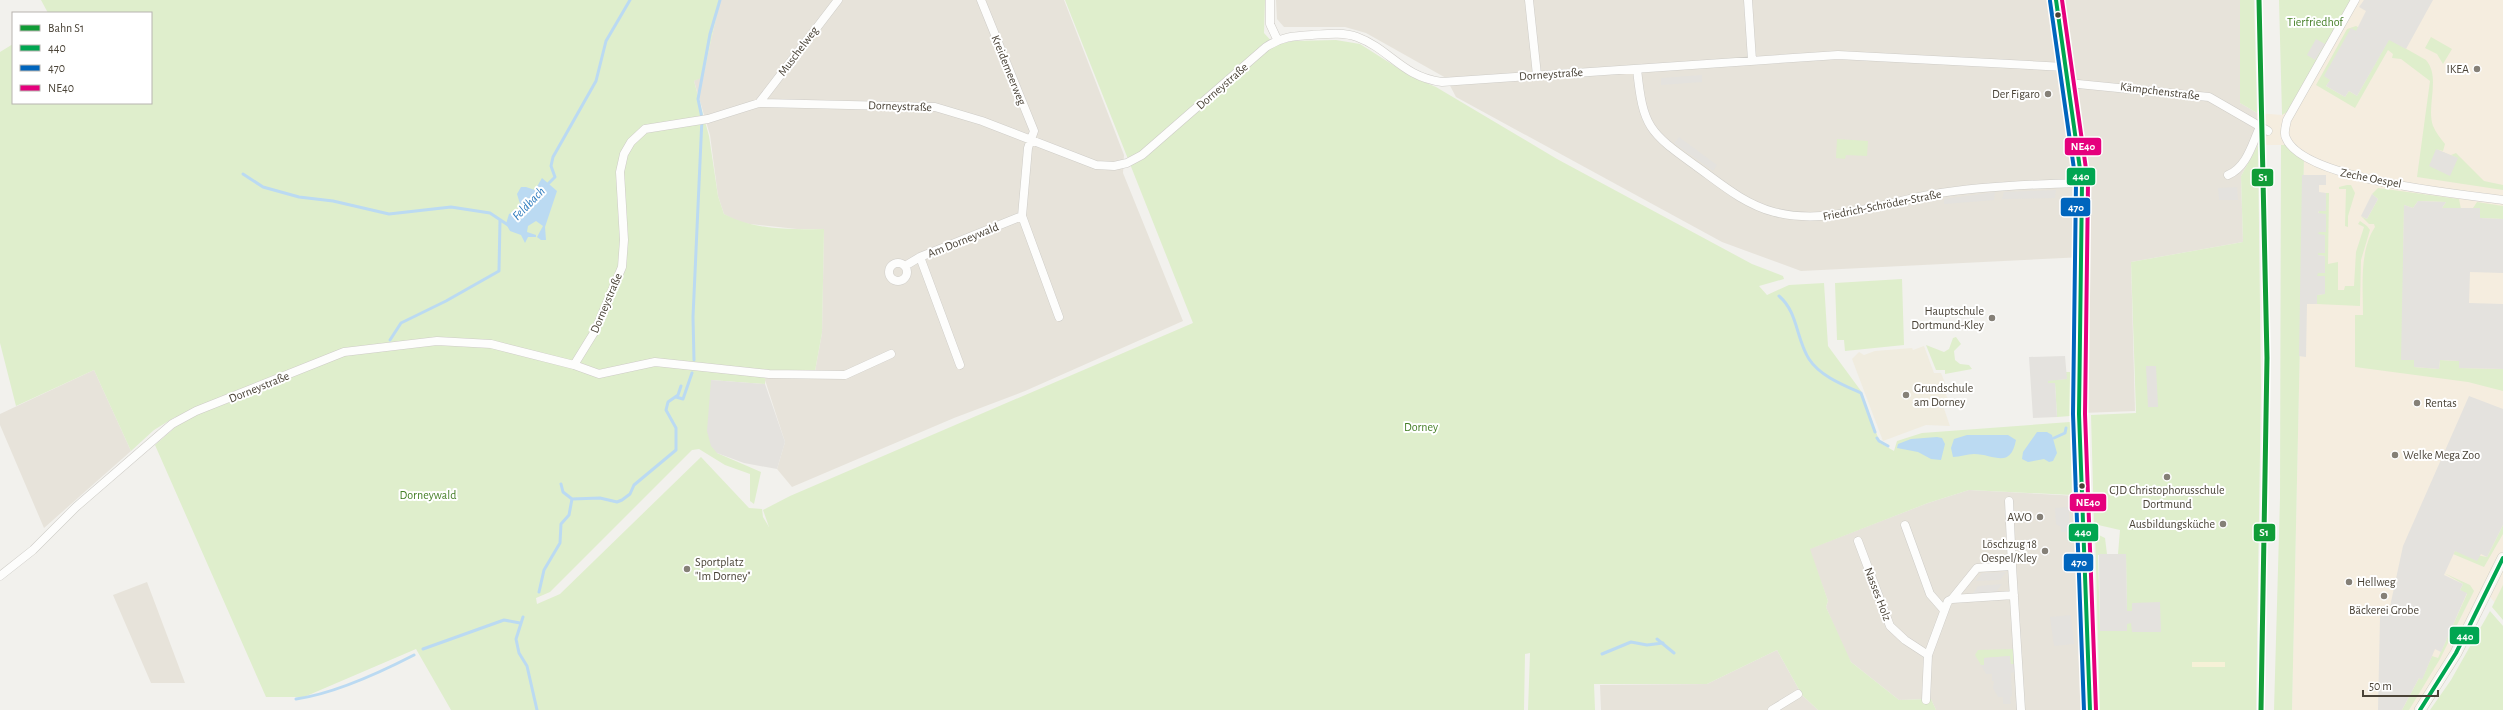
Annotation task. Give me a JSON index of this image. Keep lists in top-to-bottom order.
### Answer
{
  "streets": {
    "street": [
      "Muschelweg",
      "Kreidemeerweg",
      "Dorneystraße",
      "Kämpchenstraße",
      "Zeche Oespel",
      "Friedrich-Schröder-Straße",
      "Am Dorneywald",
      "Nasses Holz"
    ]
  },
  "crossings": [
    ["Muschelweg", "Dorneystraße"],
    ["Kreidemeerweg", "Dorneystraße"],
    ["Dorneystraße", "Friedrich-Schröder-Straße"]
  ],
  "water": ["Feldbach"],
  "parks": ["Tierfriedhof", "Dorney", "Dorneywald"],
  "places": [
    "IKEA",
    "Der Figaro",
    "Hauptschule Dortmund-Kley",
    "Grundschule am Dorney",
    "Rentas",
    "Welke Mega Zoo",
    "CJD Christophorusschule Dortmund",
    "AWO",
    "Ausbildungsküche",
    "Löschzug 18 Oespel/Kley",
    "Sportplatz \"Im Dorney\"",
    "Hellweg",
    "Bäckerei Grobe"
  ],
  "lines": [
    "rail line S1",
    "transit line 440",
    "transit line NE40",
    "transit line 470"
  ],
  "legend": [
    "Bahn S1",
    "440",
    "470",
    "NE40"
  ],
  "scale_bar": "50 m"
}
